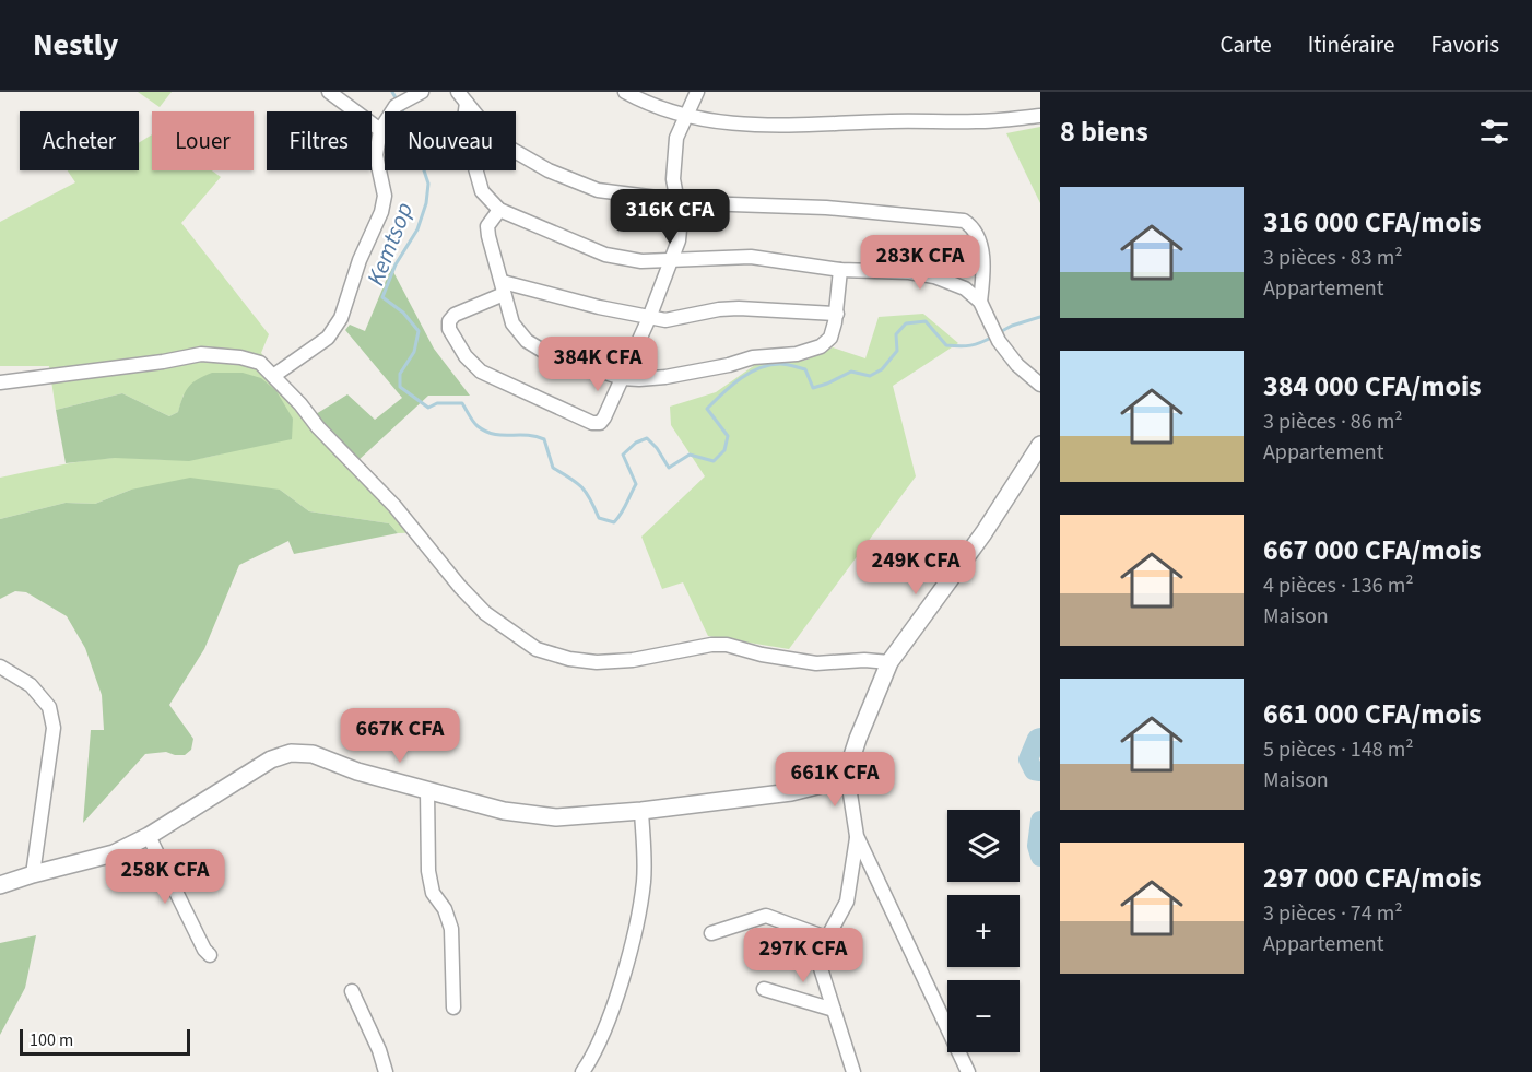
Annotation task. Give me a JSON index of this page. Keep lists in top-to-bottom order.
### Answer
{
  "water": ["Kemtsop"],
  "scale_bar": "100 m",
  "page": {
    "header": "Nestly",
    "nav": ["Carte", "Itinéraire", "Favoris"],
    "heading": "8 biens",
    "chip": [
      "Acheter",
      "Louer",
      "Filtres",
      "Nouveau"
    ],
    "list": [
      {
        "name": "316 000 CFA/mois",
        "note": "3 pièces · 83 m² · Appartement"
      },
      {
        "name": "384 000 CFA/mois",
        "note": "3 pièces · 86 m² · Appartement"
      },
      {
        "name": "667 000 CFA/mois",
        "note": "4 pièces · 136 m² · Maison"
      },
      {
        "name": "661 000 CFA/mois",
        "note": "5 pièces · 148 m² · Maison"
      },
      {
        "name": "297 000 CFA/mois",
        "note": "3 pièces · 74 m² · Appartement"
      }
    ],
    "price": [
      "316K CFA",
      "283K CFA",
      "384K CFA",
      "249K CFA",
      "667K CFA",
      "661K CFA",
      "258K CFA",
      "297K CFA"
    ],
    "map_buttons": ["+", "−"],
    "scale": "100 m"
  }
}
